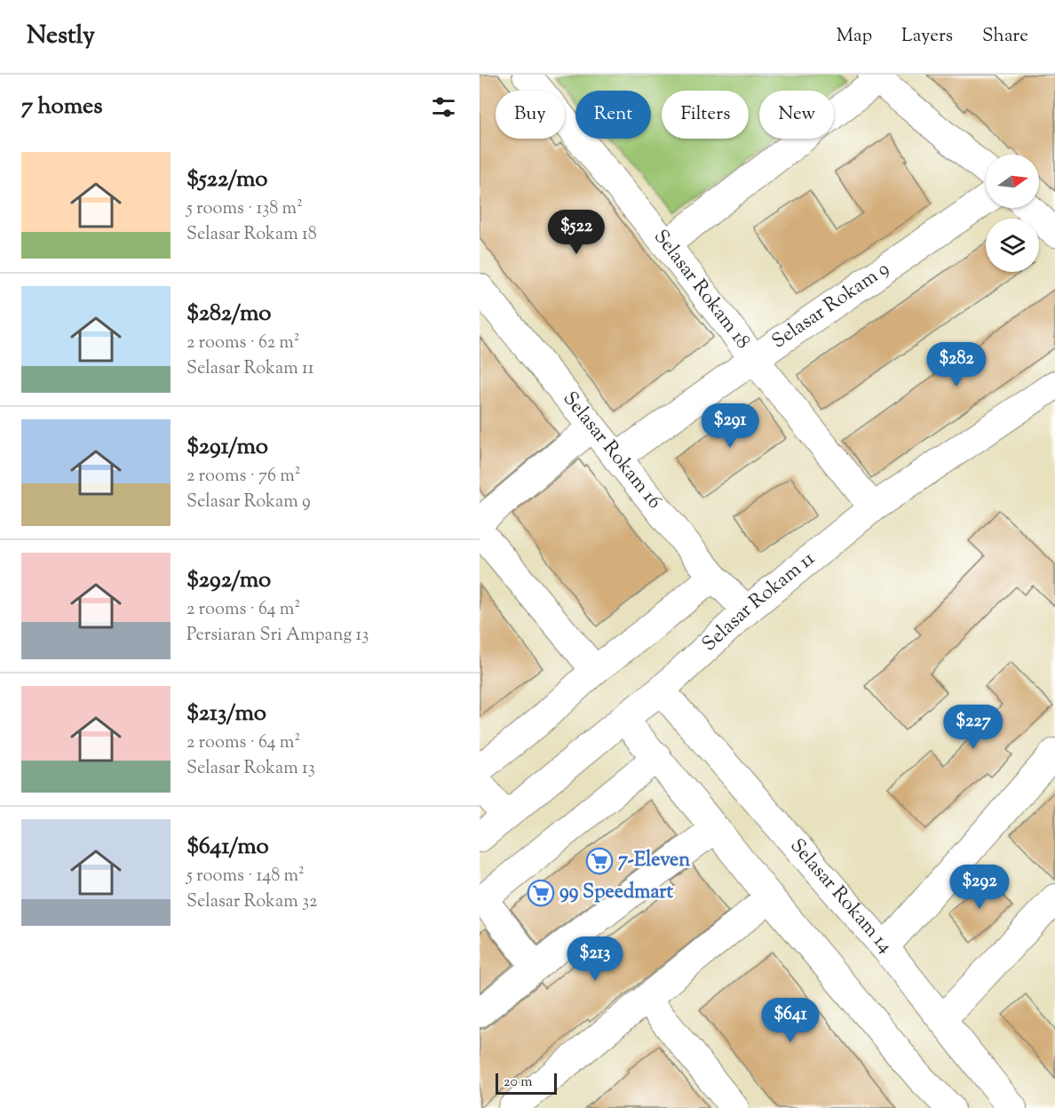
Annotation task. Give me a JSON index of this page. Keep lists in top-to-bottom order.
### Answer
{
  "streets": {
    "street": [
      "Selasar Rokam 18",
      "Selasar Rokam 9",
      "Selasar Rokam 16",
      "Selasar Rokam 11",
      "Selasar Rokam 14"
    ]
  },
  "crossings": [
    ["Selasar Rokam 18", "Selasar Rokam 9"],
    ["Selasar Rokam 18", "Selasar Rokam 11"],
    ["Selasar Rokam 9", "Selasar Rokam 16"],
    ["Selasar Rokam 16", "Selasar Rokam 11"],
    ["Selasar Rokam 11", "Selasar Rokam 14"]
  ],
  "places": {
    "supermarket": ["7-Eleven", "99 Speedmart"]
  },
  "scale_bar": "20 m",
  "north": "right",
  "page": {
    "header": "Nestly",
    "nav": ["Map", "Layers", "Share"],
    "heading": "7 homes",
    "chip": [
      "Buy",
      "Rent",
      "Filters",
      "New"
    ],
    "list": [
      {
        "name": "$522/mo",
        "note": "5 rooms · 138 m² · Selasar Rokam 18"
      },
      {
        "name": "$282/mo",
        "note": "2 rooms · 62 m² · Selasar Rokam 11"
      },
      {
        "name": "$291/mo",
        "note": "2 rooms · 76 m² · Selasar Rokam 9"
      },
      {
        "name": "$292/mo",
        "note": "2 rooms · 64 m² · Persiaran Sri Ampang 13"
      },
      {
        "name": "$213/mo",
        "note": "2 rooms · 64 m² · Selasar Rokam 13"
      },
      {
        "name": "$641/mo",
        "note": "5 rooms · 148 m² · Selasar Rokam 32"
      }
    ],
    "price": [
      "$522",
      "$282",
      "$291",
      "$227",
      "$292",
      "$213",
      "$641"
    ],
    "scale": "20 m"
  }
}
